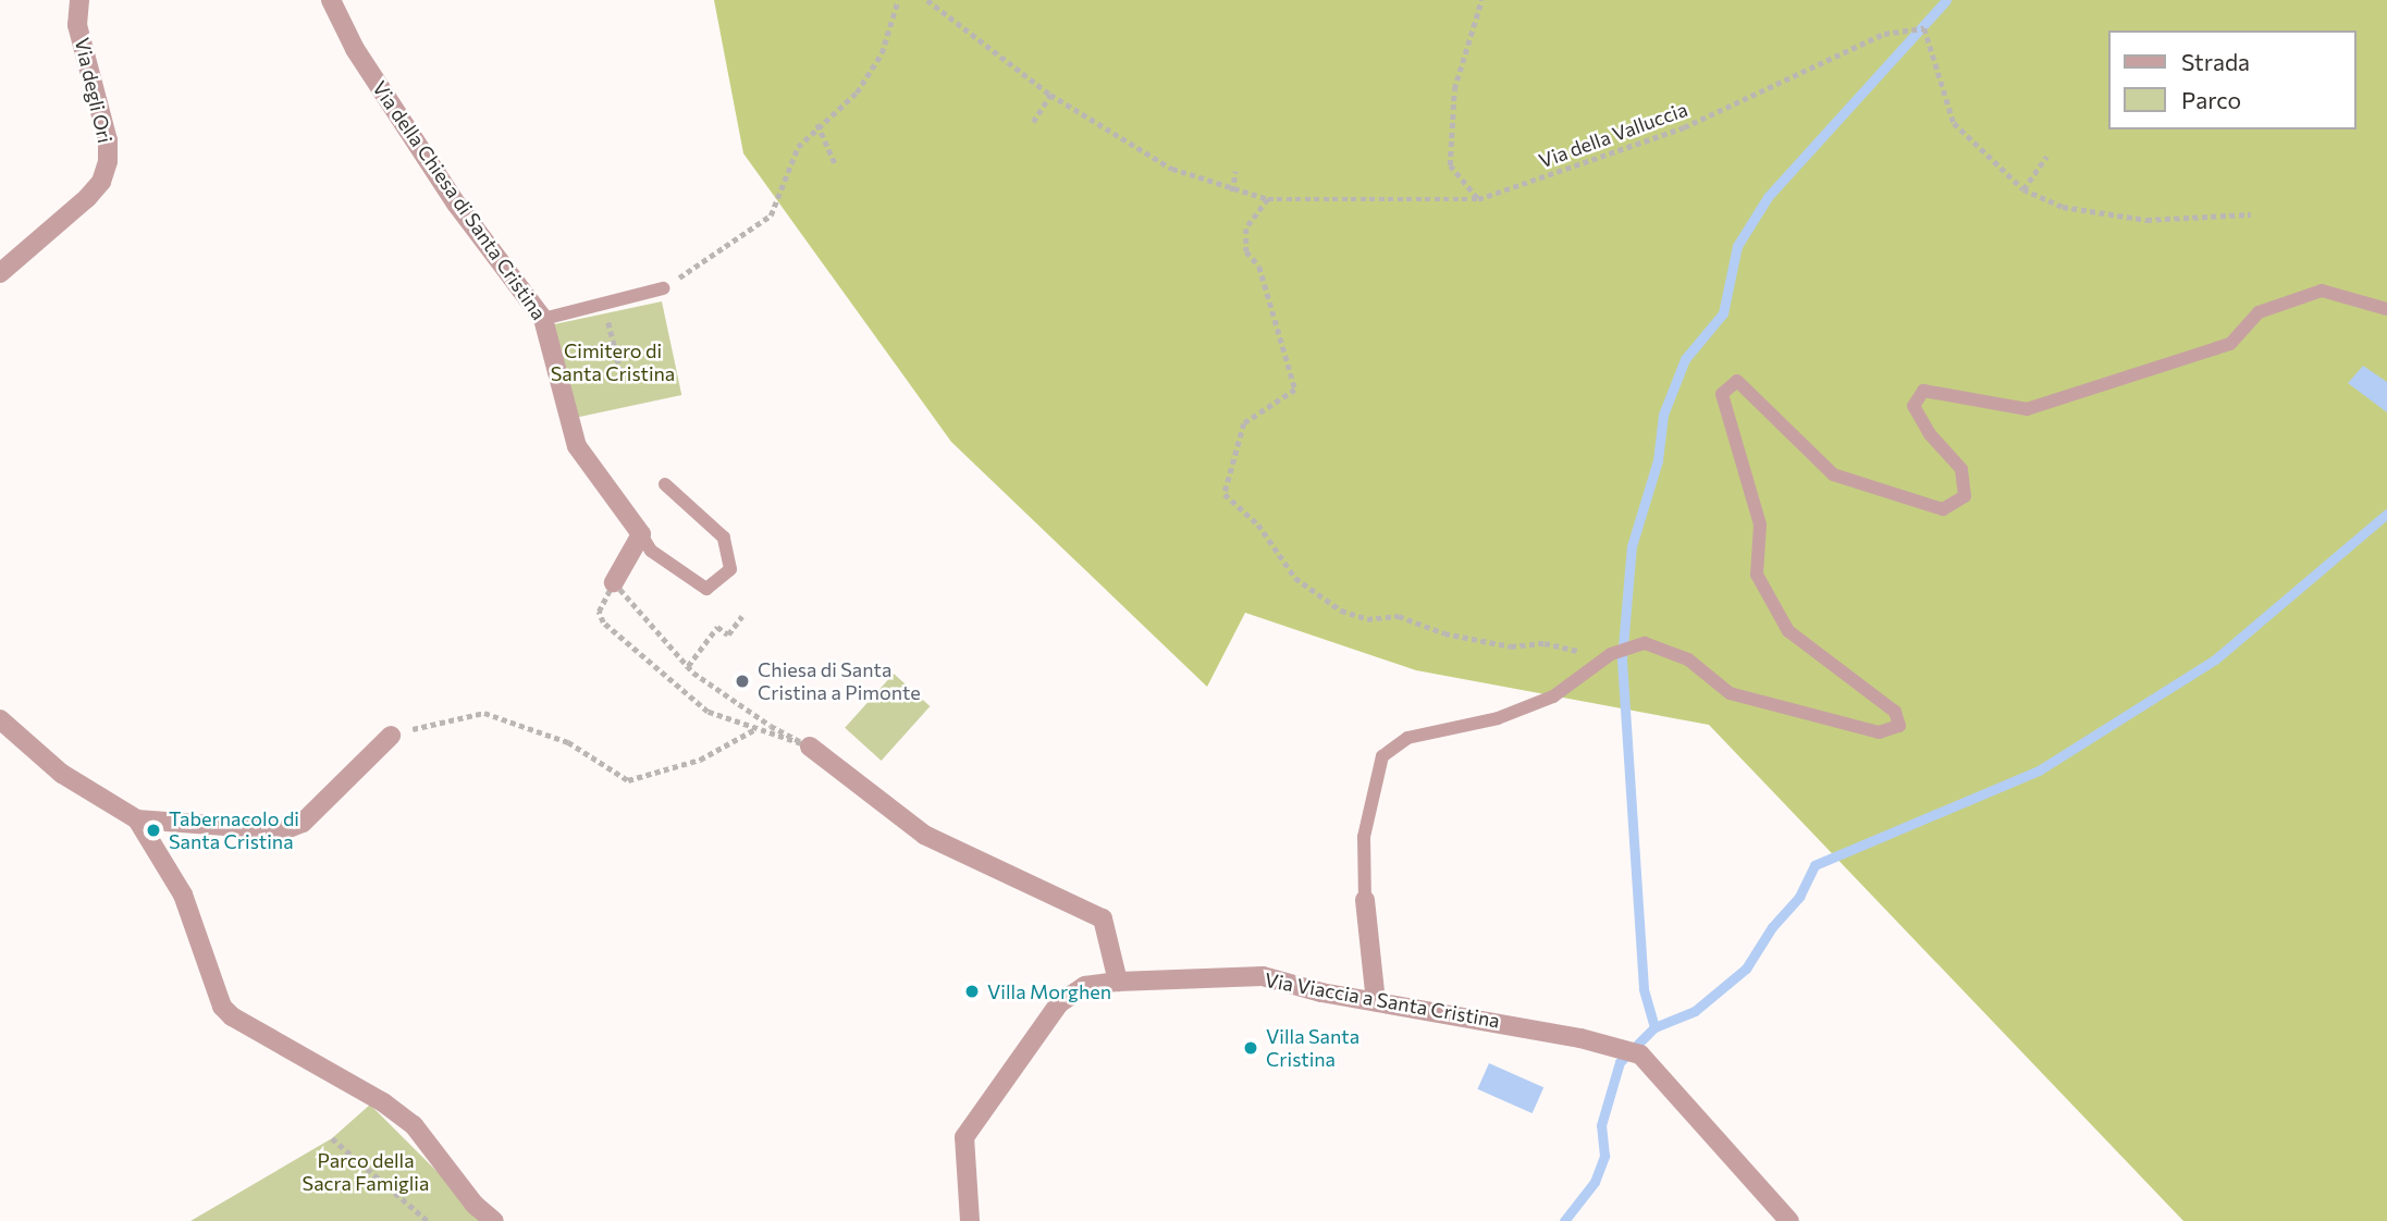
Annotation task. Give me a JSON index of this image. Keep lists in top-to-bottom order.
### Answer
{
  "streets": {
    "street": ["Via degli Ori", "Via della Chiesa di Santa Cristina", "Via Viaccia a Santa Cristina"],
    "path": ["Via della Valluccia"]
  },
  "parks": ["Cimitero di Santa Cristina", "Parco della Sacra Famiglia"],
  "places": [
    "Chiesa di Santa Cristina a Pimonte",
    "Tabernacolo di Santa Cristina",
    "Villa Morghen",
    "Villa Santa Cristina"
  ],
  "legend": ["Strada", "Parco"]
}
